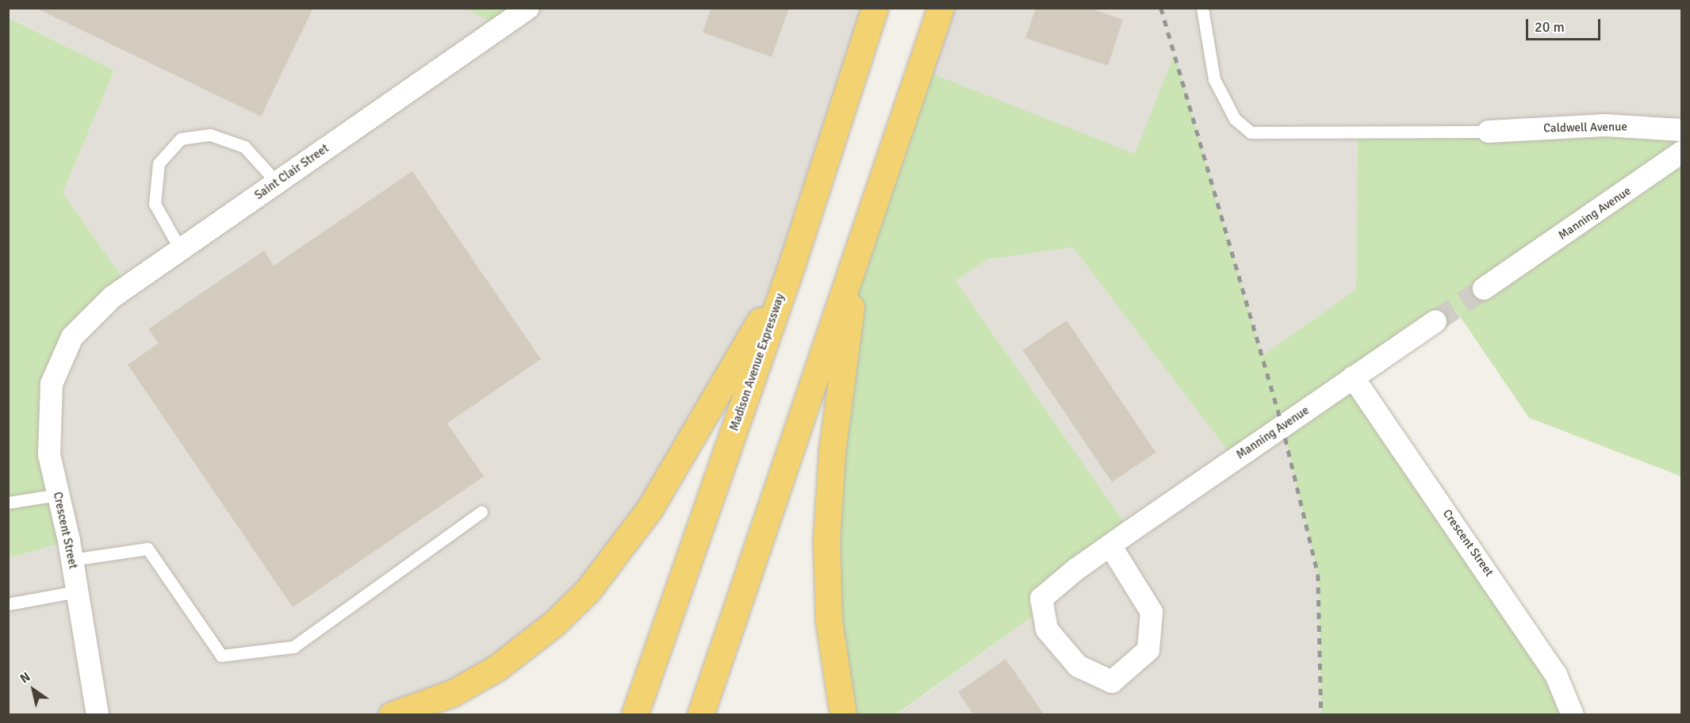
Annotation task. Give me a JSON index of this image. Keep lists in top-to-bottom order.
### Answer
{
  "streets": {
    "highway": ["Madison Avenue Expressway"],
    "street": [
      "Caldwell Avenue",
      "Saint Clair Street",
      "Manning Avenue",
      "Crescent Street"
    ]
  },
  "crossings": [
    ["Saint Clair Street", "Crescent Street"],
    ["Manning Avenue", "Crescent Street"]
  ],
  "scale_bar": "20 m",
  "north": "top left"
}
